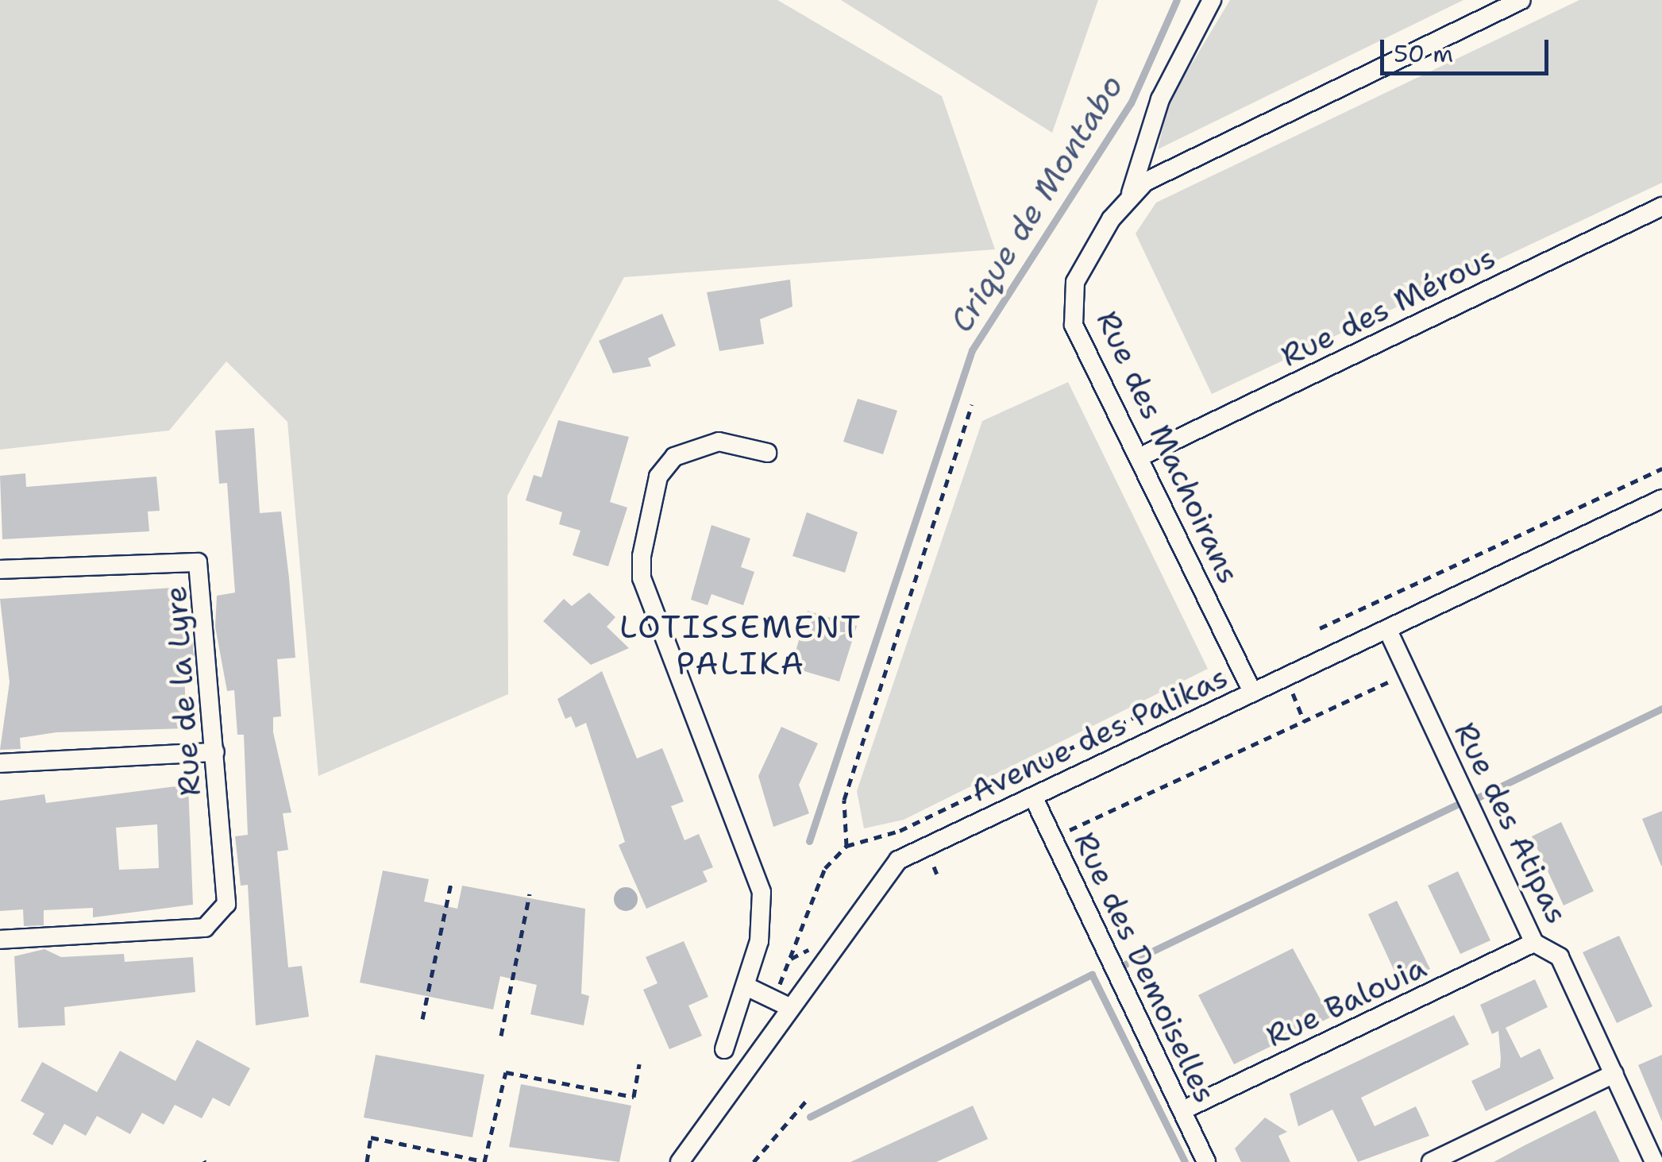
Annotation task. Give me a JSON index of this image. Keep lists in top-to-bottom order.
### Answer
{
  "streets": {
    "street": [
      "Rue des Mérous",
      "Rue des Machoirans",
      "Rue de la Lyre",
      "Avenue des Palikas",
      "Rue des Atipas",
      "Rue des Demoiselles",
      "Rue Balouia"
    ]
  },
  "crossings": [
    ["Rue des Mérous", "Rue des Machoirans"],
    ["Rue des Machoirans", "Avenue des Palikas"],
    ["Avenue des Palikas", "Rue des Atipas"],
    ["Avenue des Palikas", "Rue des Demoiselles"],
    ["Rue des Atipas", "Rue Balouia"],
    ["Rue des Demoiselles", "Rue Balouia"]
  ],
  "districts": ["LOTISSEMENT PALIKA"],
  "water": ["Crique de Montabo"],
  "scale_bar": "50 m"
}
